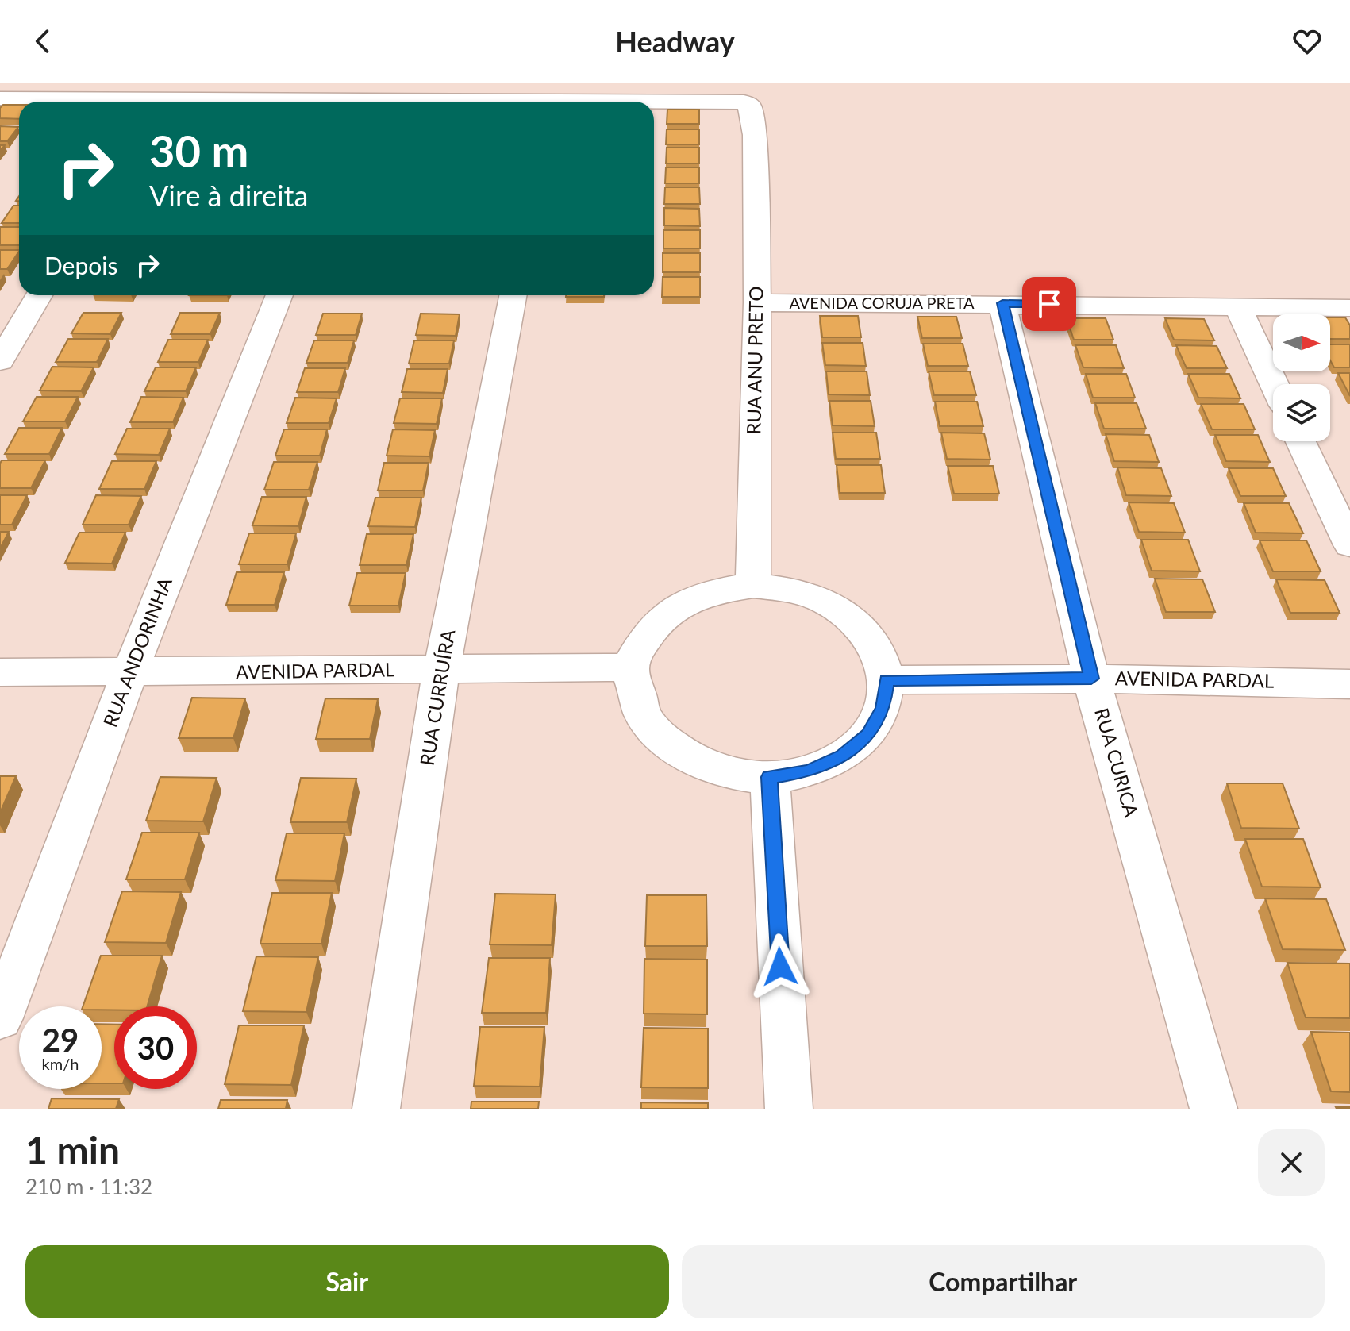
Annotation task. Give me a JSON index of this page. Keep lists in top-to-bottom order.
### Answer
{
  "streets": {
    "street": [
      "AVENIDA CORUJA PRETA",
      "RUA ANU PRETO",
      "RUA ANDORINHA",
      "AVENIDA PARDAL",
      "RUA CURRUÍRA",
      "RUA CURICA"
    ]
  },
  "crossings": [
    ["AVENIDA CORUJA PRETA", "RUA ANU PRETO"],
    ["AVENIDA CORUJA PRETA", "RUA CURICA"],
    ["RUA ANU PRETO", "AVENIDA PARDAL"],
    ["RUA ANDORINHA", "AVENIDA PARDAL"],
    ["AVENIDA PARDAL", "RUA CURRUÍRA"],
    ["AVENIDA PARDAL", "RUA CURICA"]
  ],
  "north": "right",
  "page": {
    "header": "Headway",
    "turn": ["30 m", "Vire à direita"],
    "then": "Depois",
    "speed": "29 km/h",
    "limit": "30",
    "heading": ["1 min", "210 m · 11:32"],
    "buttons": ["Sair", "Compartilhar"]
  }
}
